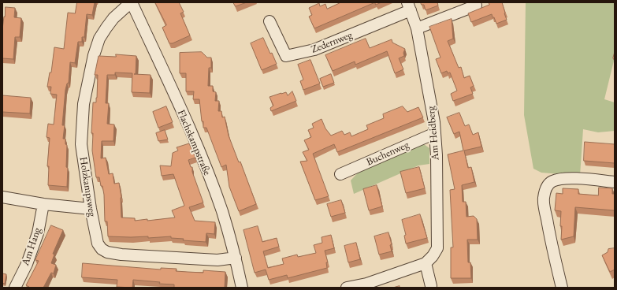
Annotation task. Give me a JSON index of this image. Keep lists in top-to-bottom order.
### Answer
{
  "streets": {
    "street": [
      "Zedernweg",
      "Am Heidberg",
      "Flachskampstraße",
      "Buchenweg",
      "Holzkampsweg",
      "Am Hang"
    ]
  },
  "crossings": [
    ["Zedernweg", "Am Heidberg"],
    ["Am Heidberg", "Buchenweg"],
    ["Flachskampstraße", "Holzkampsweg"]
  ]
}
